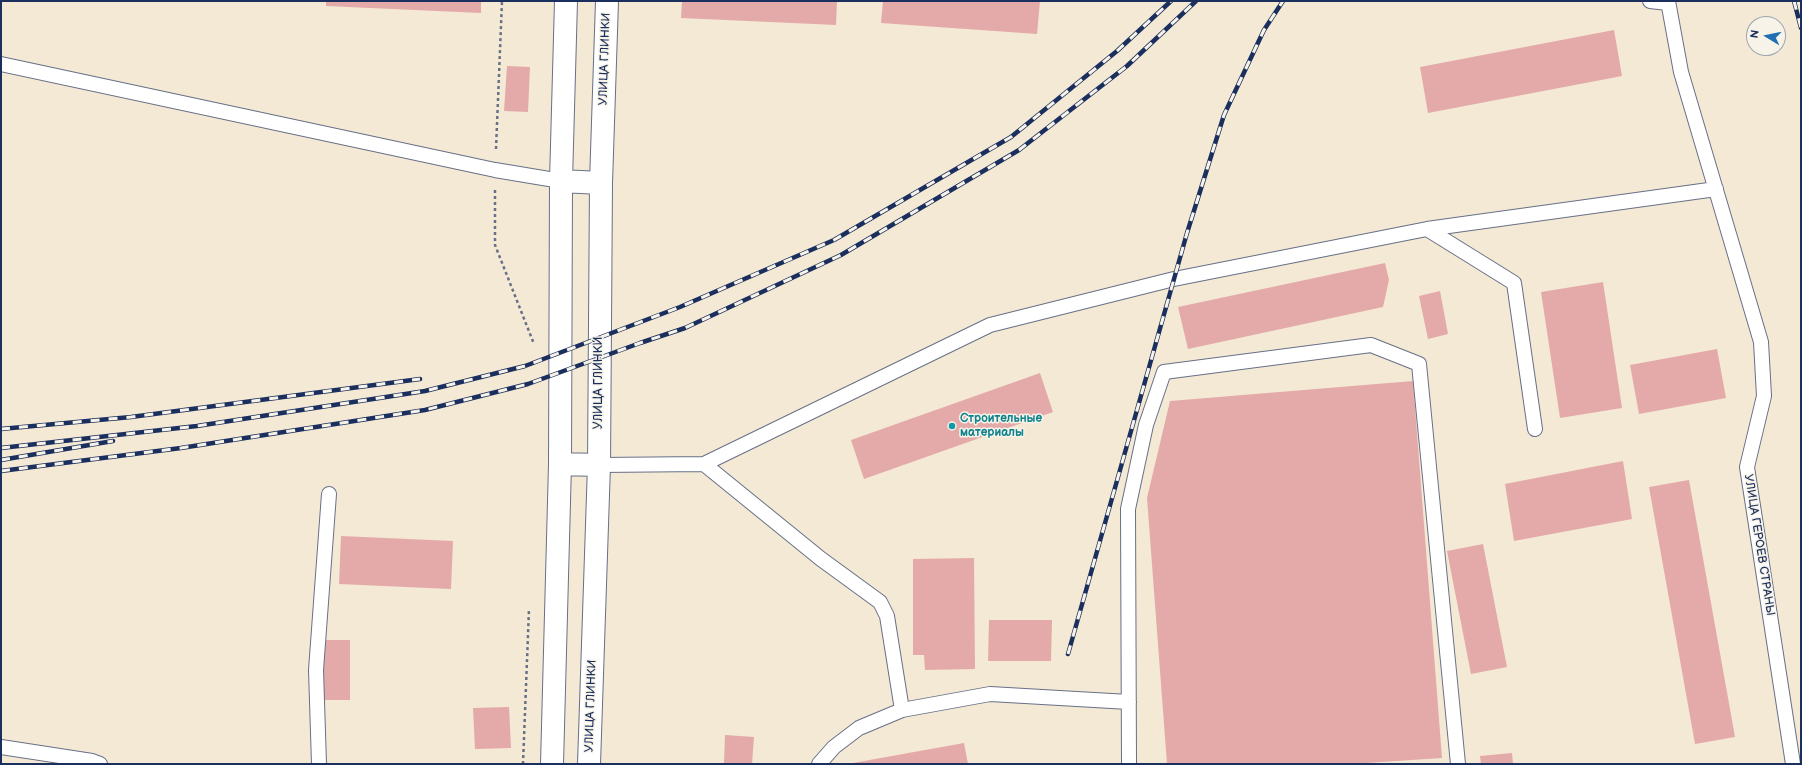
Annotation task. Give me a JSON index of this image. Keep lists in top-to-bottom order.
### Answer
{
  "streets": {
    "highway": ["УЛИЦА ГЛИНКИ"],
    "lane": ["УЛИЦА ГЕРОЕВ СТРАНЫ"]
  },
  "places": ["Строительные материалы"],
  "north": "left"
}
